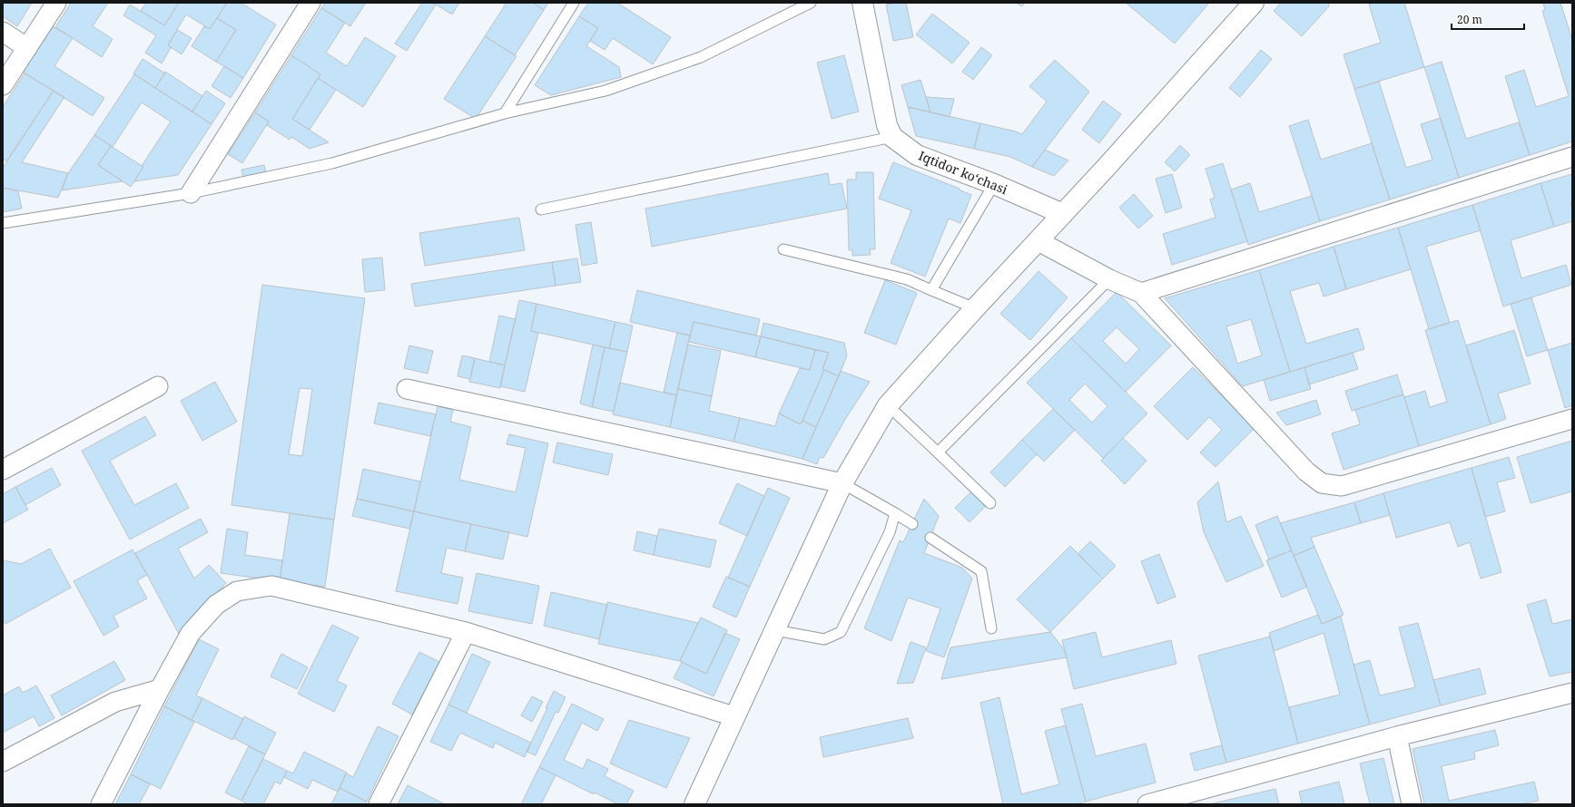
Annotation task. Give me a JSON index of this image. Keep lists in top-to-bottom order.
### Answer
{
  "streets": {
    "street": ["Iqtidor koʻchasi"]
  },
  "scale_bar": "20 m"
}
